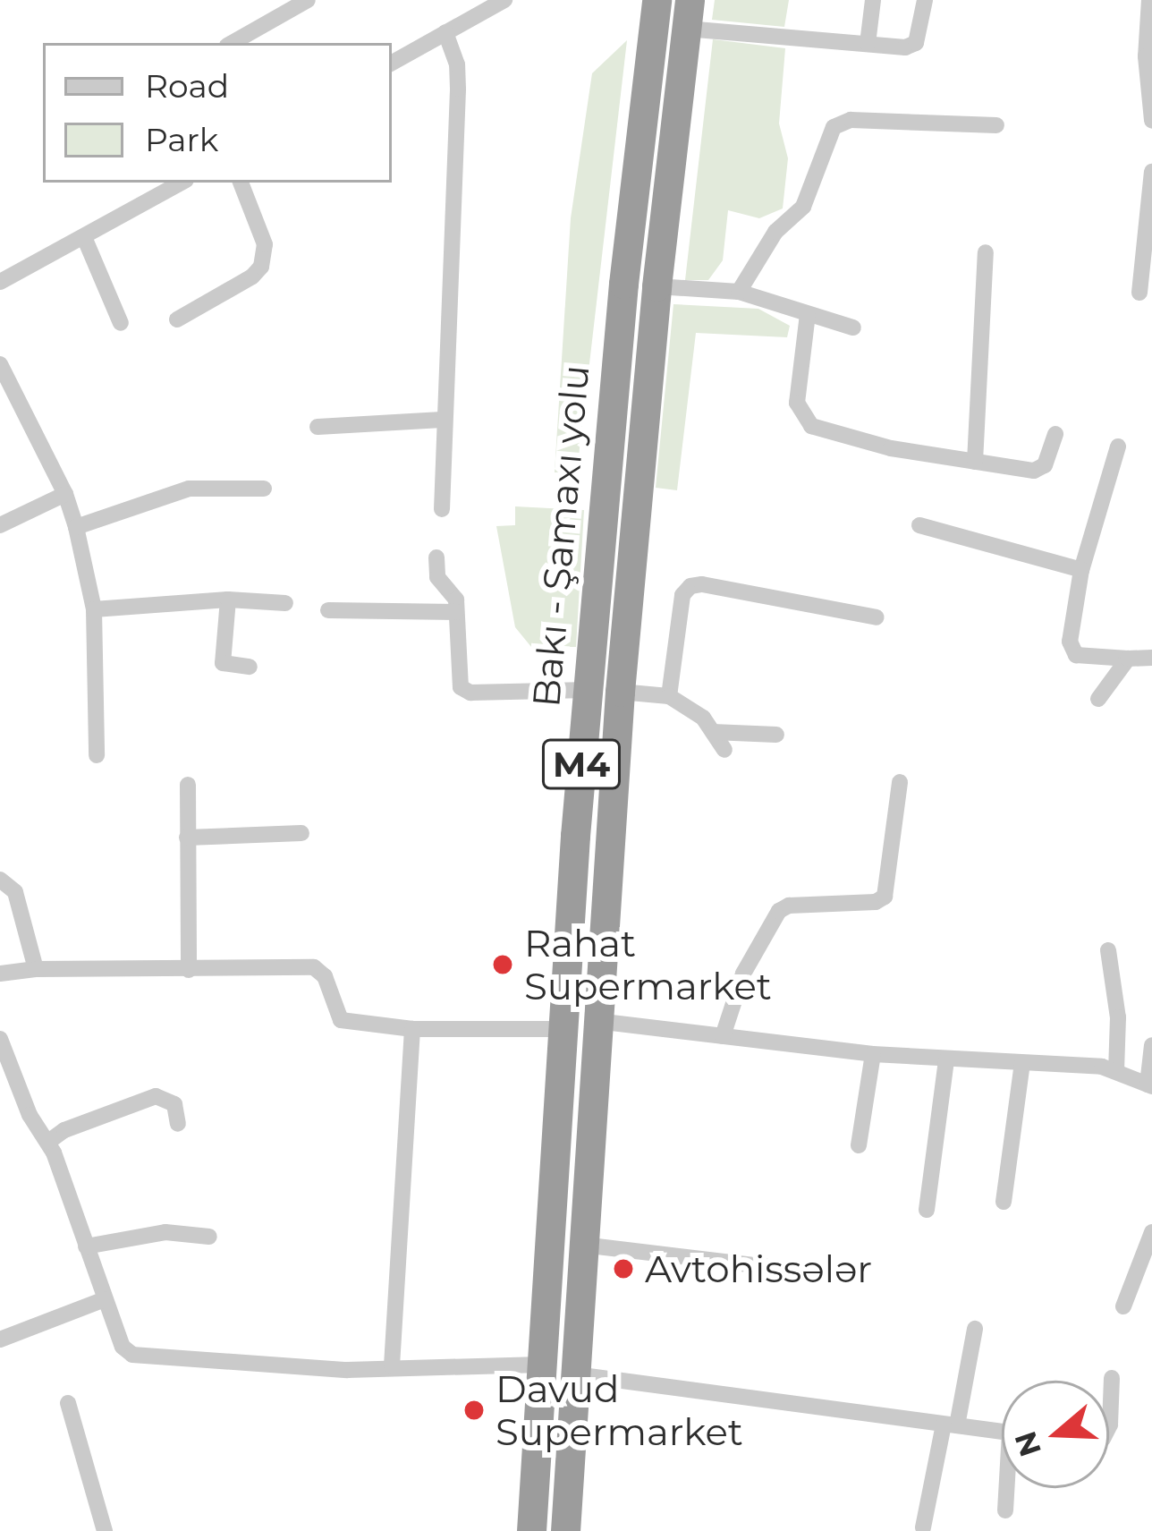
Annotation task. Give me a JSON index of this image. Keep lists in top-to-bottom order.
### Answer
{
  "streets": {
    "highway": ["Bakı - Şamaxı yolu", "M4"]
  },
  "places": ["Rahat Supermarket", "Avtohissələr", "Davud Supermarket"],
  "legend": ["Road", "Park"],
  "north": "left"
}
